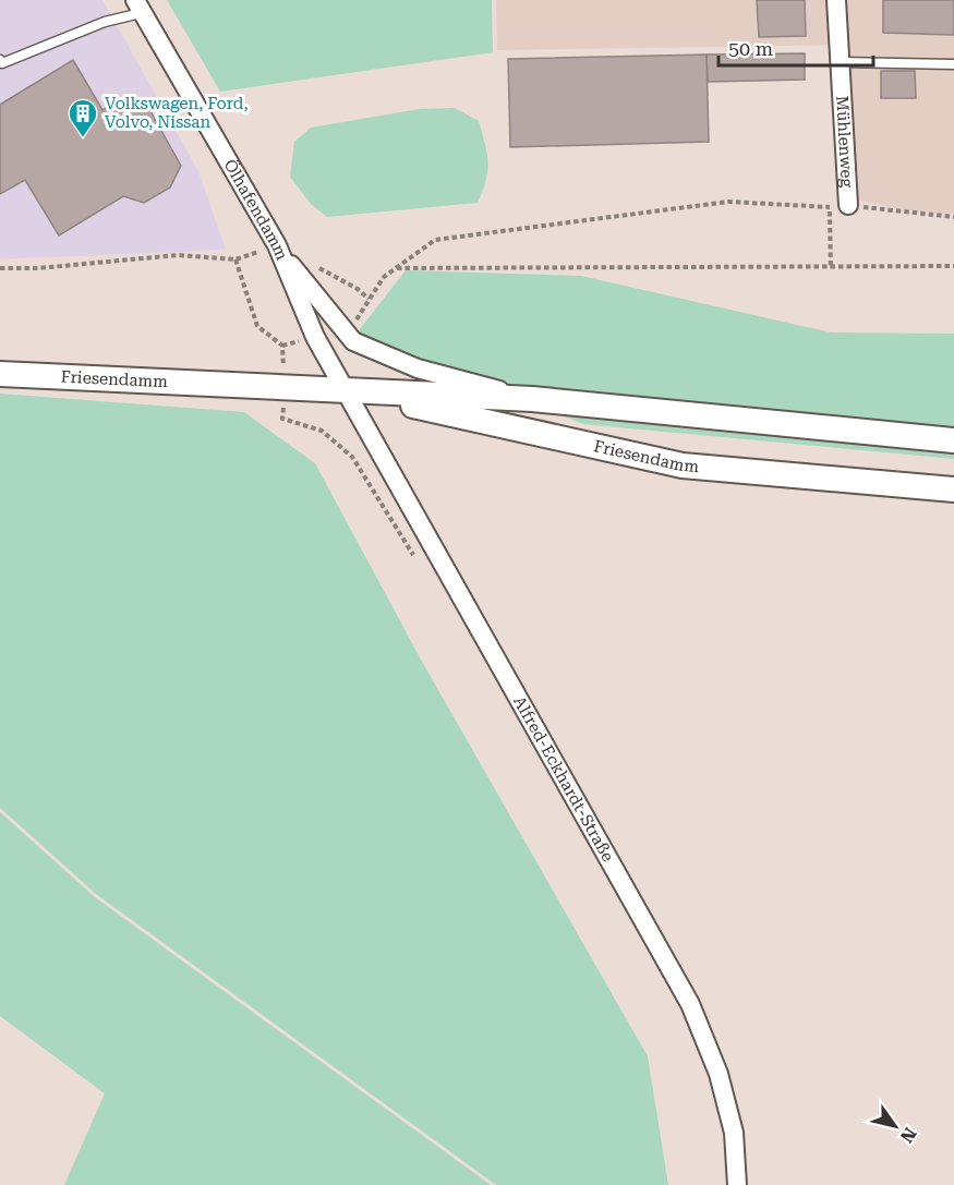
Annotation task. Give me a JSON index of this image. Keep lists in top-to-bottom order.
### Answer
{
  "streets": {
    "main road": ["Friesendamm"],
    "street": ["Mühlenweg", "Ölhafendamm", "Alfred-Eckhardt-Straße"]
  },
  "crossings": [
    ["Ölhafendamm", "Friesendamm"],
    ["Ölhafendamm", "Alfred-Eckhardt-Straße"],
    ["Friesendamm", "Alfred-Eckhardt-Straße"]
  ],
  "places": {
    "building": ["Volkswagen, Ford, Volvo, Nissan"]
  },
  "scale_bar": "50 m",
  "north": "bottom right"
}
